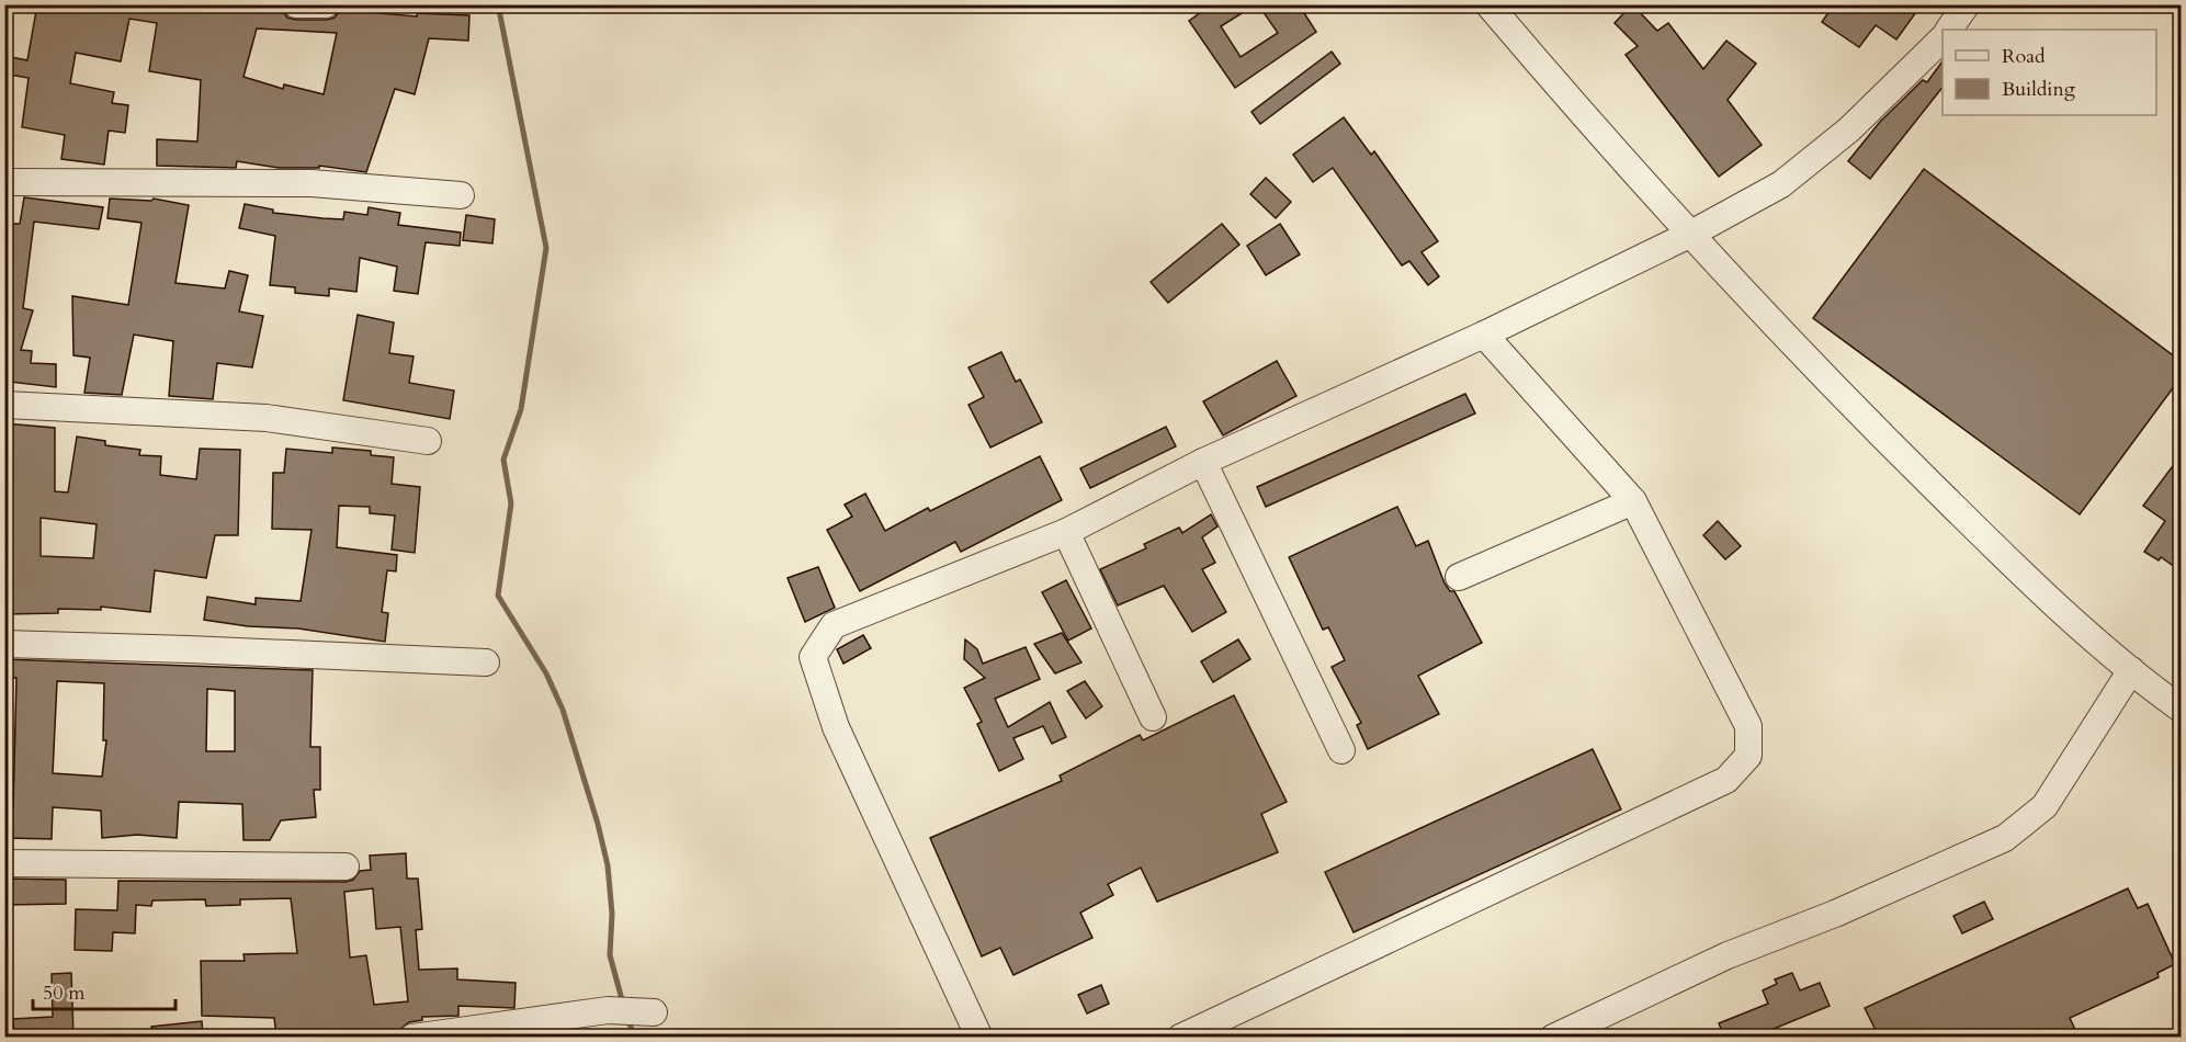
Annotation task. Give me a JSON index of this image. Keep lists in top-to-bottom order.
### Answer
{
  "legend": ["Road", "Building"],
  "scale_bar": "50 m"
}
